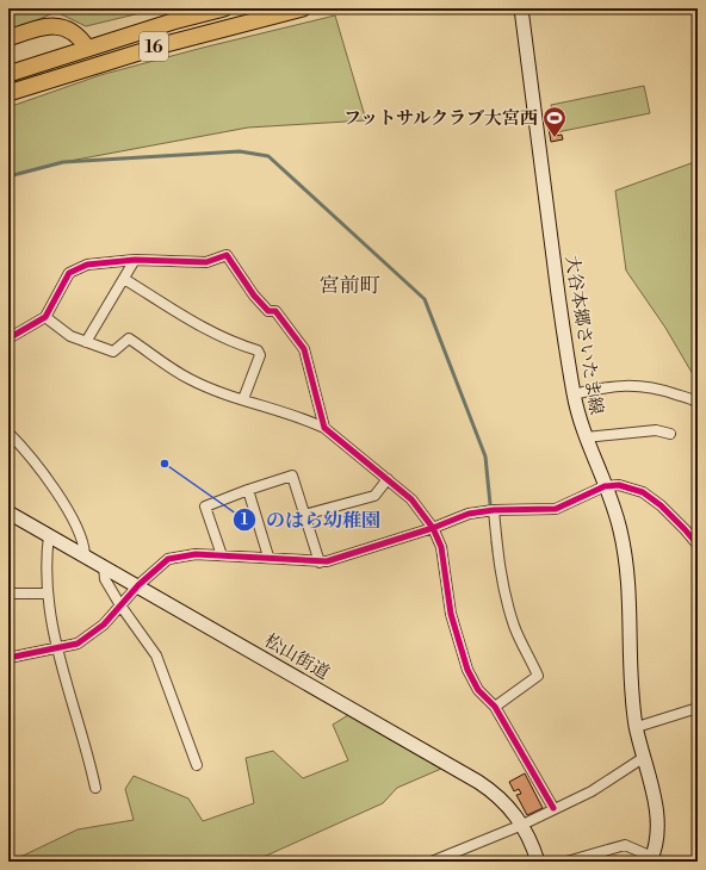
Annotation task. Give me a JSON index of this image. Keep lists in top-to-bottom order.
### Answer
{
  "streets": {
    "highway": ["16"],
    "main road": ["大谷本郷さいたま線", "松山街道"]
  },
  "districts": ["宮前町"],
  "places": {
    "sports": ["フットサルクラブ大宮西"],
    "other": ["のはら幼稚園"]
  }
}
